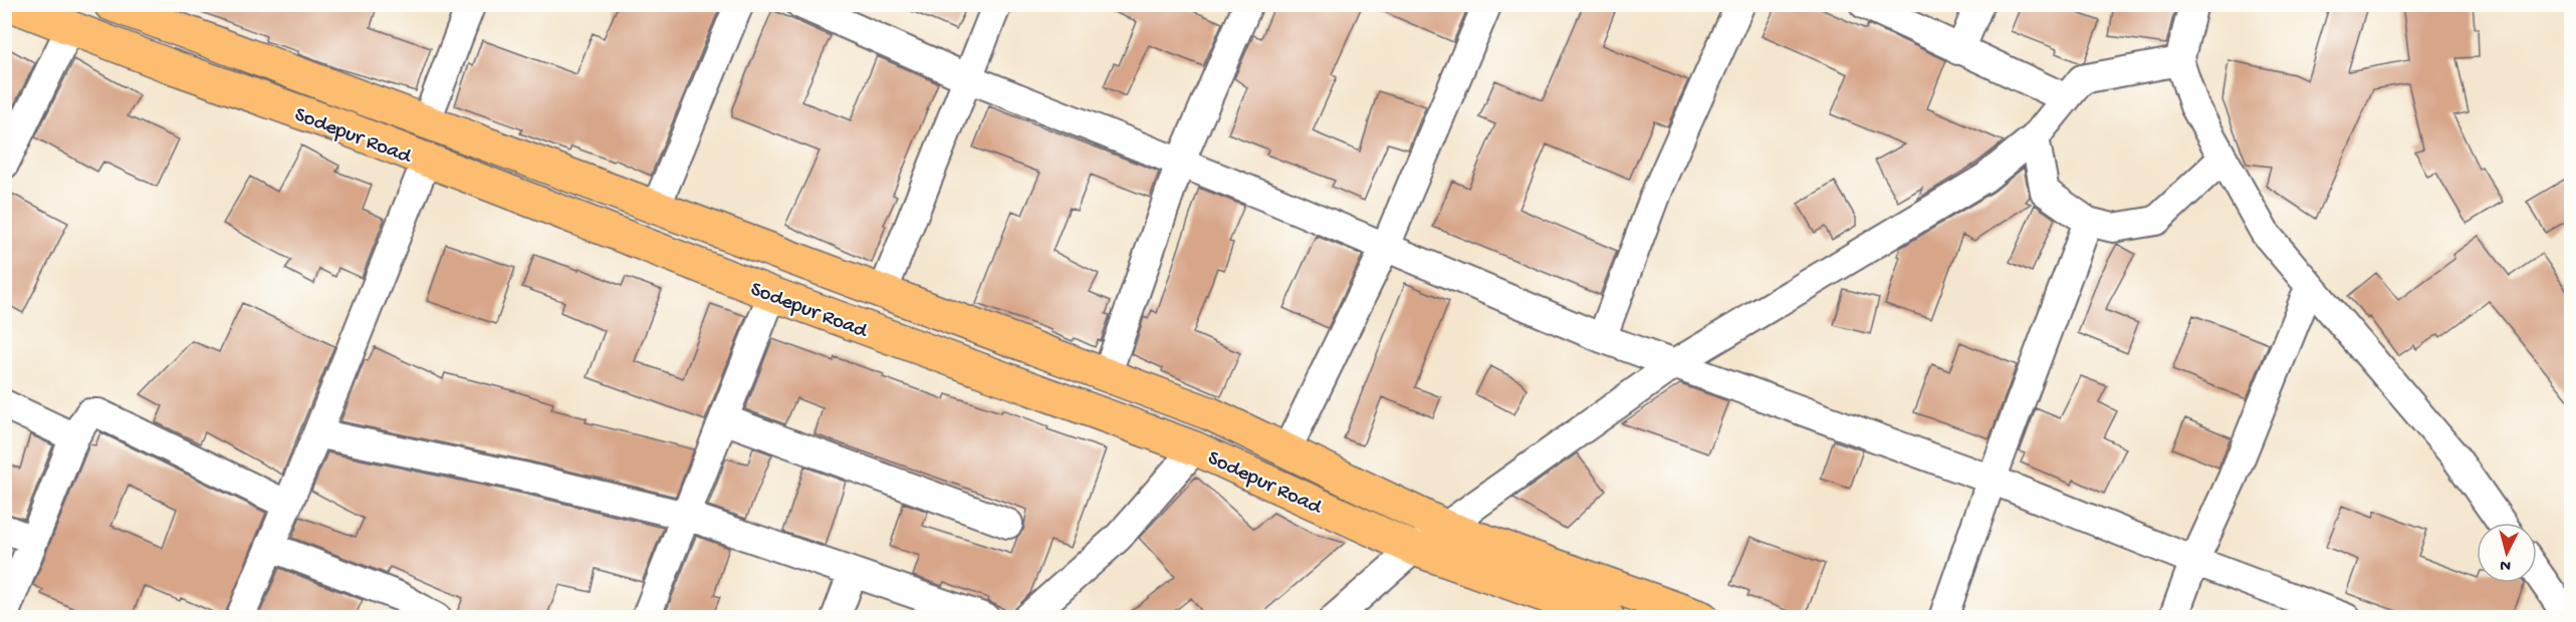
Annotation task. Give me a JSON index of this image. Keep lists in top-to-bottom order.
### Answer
{
  "streets": {
    "main road": ["Sodepur Road"]
  },
  "north": "bottom"
}
